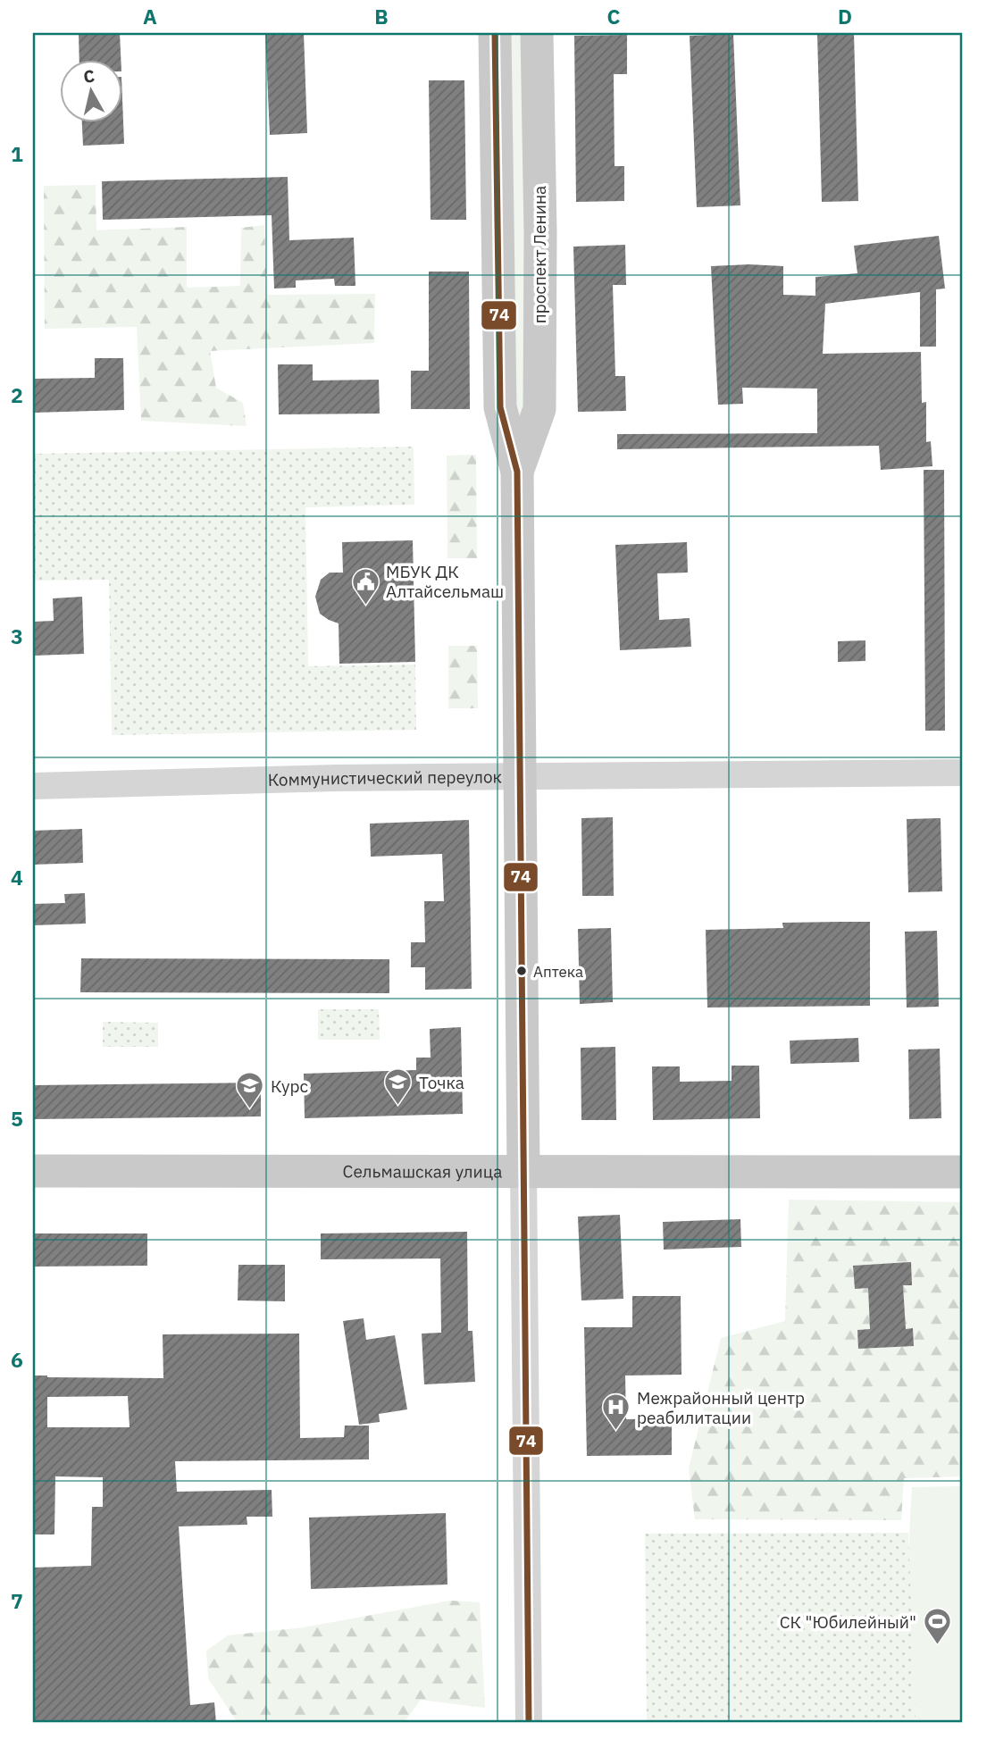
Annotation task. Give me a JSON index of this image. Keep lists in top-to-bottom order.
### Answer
{
  "streets": {
    "main road": ["проспект Ленина", "Сельмашская улица"],
    "street": ["Коммунистический переулок"]
  },
  "crossings": [
    ["проспект Ленина", "Коммунистический переулок"],
    ["проспект Ленина", "Сельмашская улица"]
  ],
  "places": {
    "public building": ["МБУК ДК Алтайсельмаш"],
    "other": ["Аптека"],
    "school or university": ["Точка", "Курс"],
    "hospital": ["Межрайонный центр реабилитации"],
    "sports": ["СК \"Юбилейный\""]
  },
  "lines": ["transit line 74"],
  "north": "top",
  "grid": {
    "columns": [
      "A",
      "B",
      "C",
      "D"
    ],
    "rows": [
      "1",
      "2",
      "3",
      "4",
      "5",
      "6",
      "7"
    ]
  }
}
